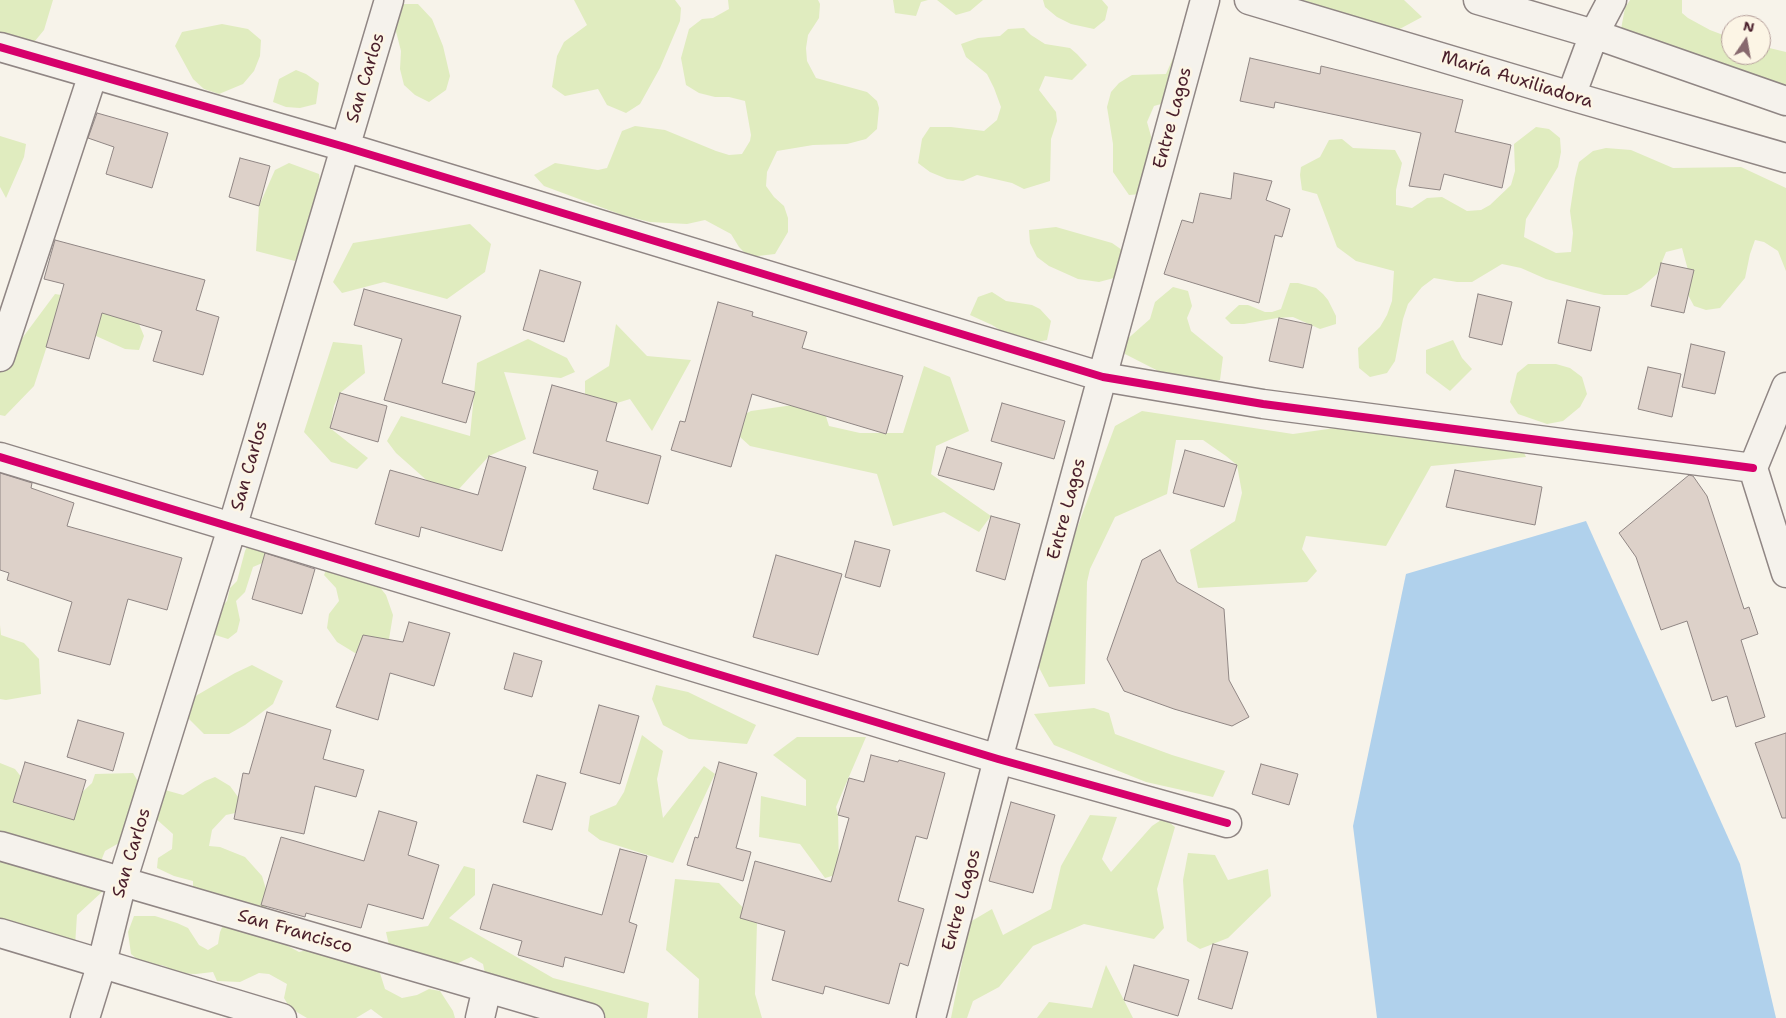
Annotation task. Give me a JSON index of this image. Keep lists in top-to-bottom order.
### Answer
{
  "streets": {
    "street": [
      "San Carlos",
      "María Auxiliadora",
      "Entre Lagos",
      "San Francisco"
    ]
  },
  "crossings": [
    ["San Carlos", "San Francisco"]
  ],
  "north": "top"
}
